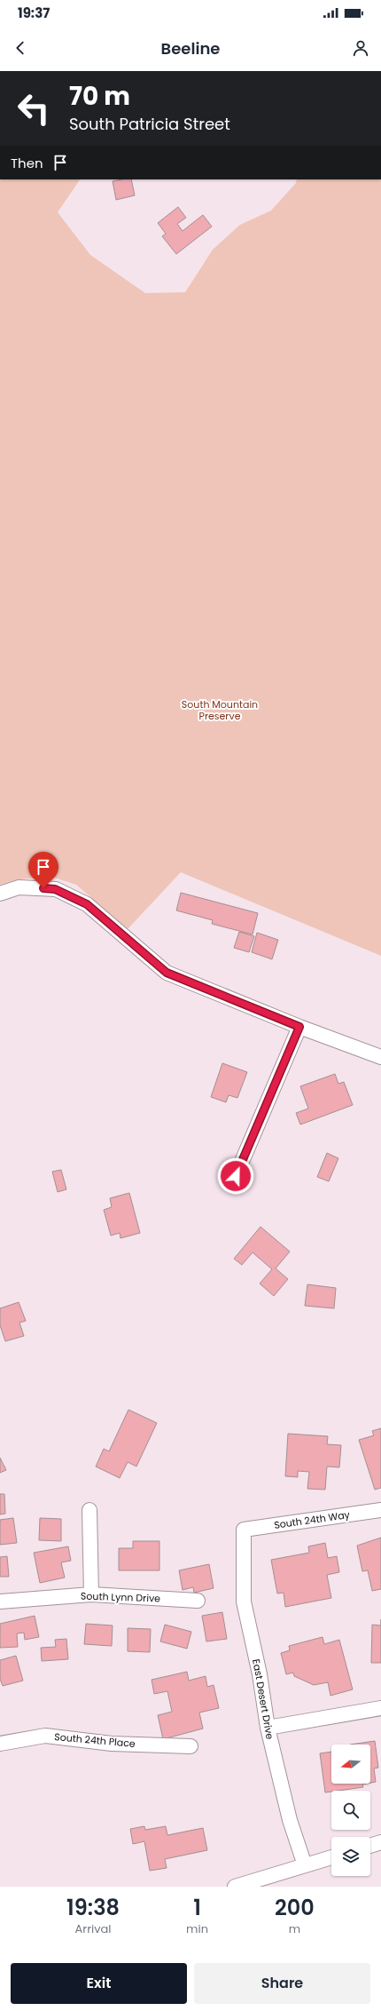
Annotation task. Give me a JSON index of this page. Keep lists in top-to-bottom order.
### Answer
{
  "streets": {
    "street": [
      "South 24th Way",
      "South Lynn Drive",
      "East Desert Drive",
      "South 24th Place"
    ]
  },
  "crossings": [
    ["South 24th Way", "East Desert Drive"]
  ],
  "parks": ["South Mountain Preserve"],
  "north": "left",
  "page": {
    "status": "19:37",
    "header": "Beeline",
    "turn": ["70 m", "South Patricia Street"],
    "then": "Then",
    "eta": [
      "19:38",
      "Arrival",
      "1",
      "min",
      "200",
      "m"
    ],
    "buttons": ["Exit", "Share"]
  }
}
